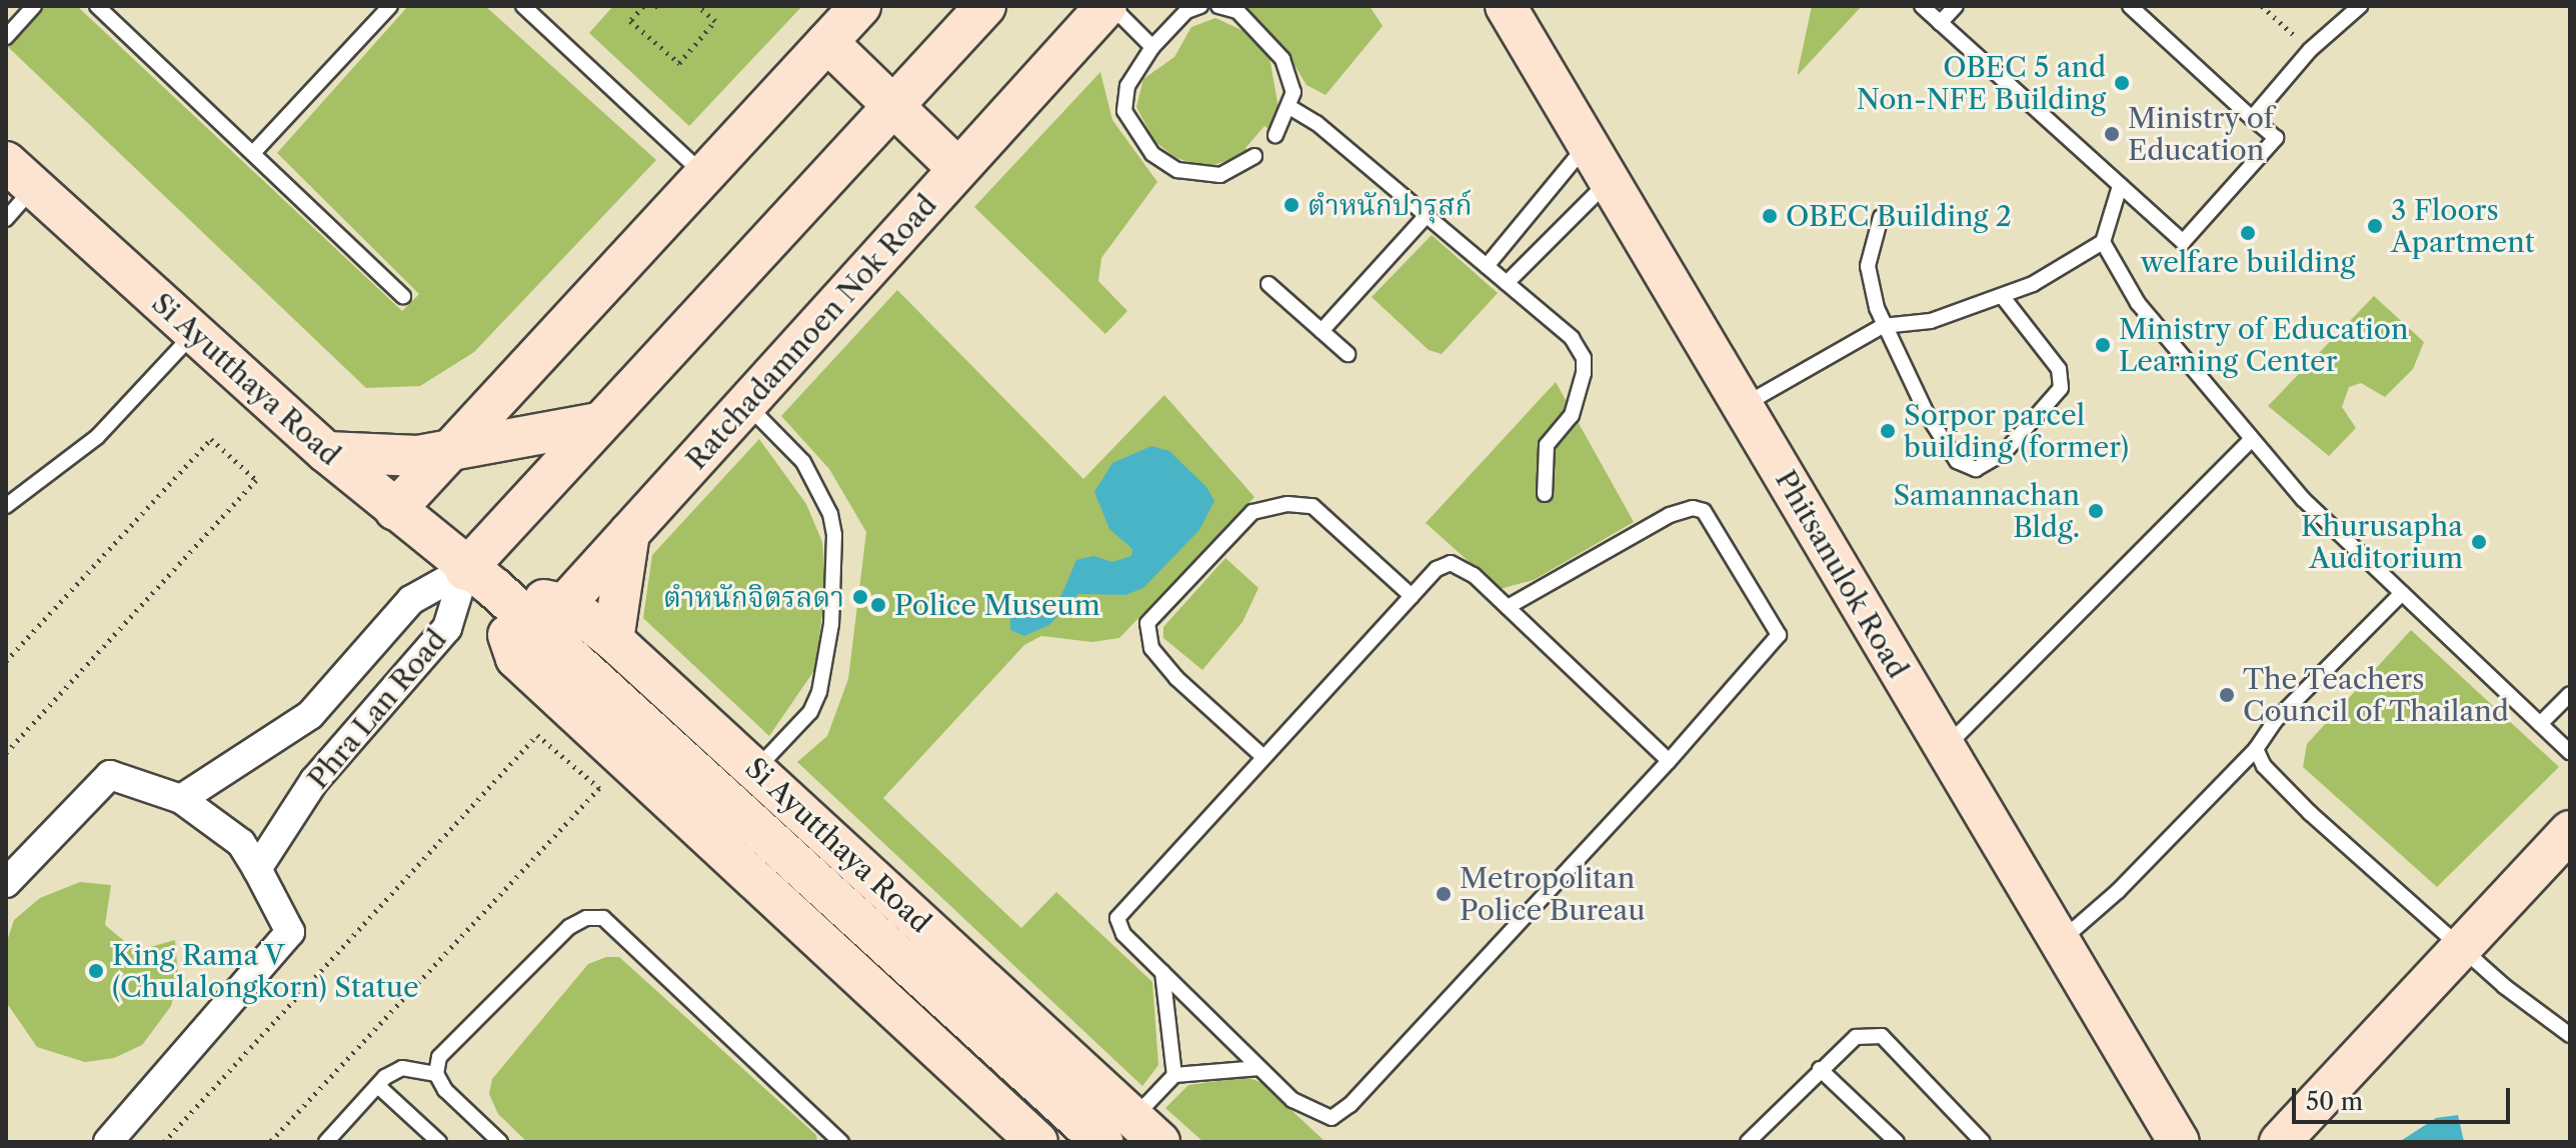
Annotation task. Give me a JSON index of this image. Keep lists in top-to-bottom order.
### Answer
{
  "streets": {
    "main road": ["Ratchadamnoen Nok Road", "Si Ayutthaya Road", "Phitsanulok Road"],
    "street": ["Phra Lan Road"]
  },
  "crossings": [
    ["Ratchadamnoen Nok Road", "Si Ayutthaya Road"],
    ["Si Ayutthaya Road", "Phra Lan Road"]
  ],
  "places": [
    "OBEC 5 and Non-NFE Building",
    "Ministry of Education",
    "ตำหนักปารุสก์",
    "OBEC Building 2",
    "3 Floors Apartment",
    "welfare building",
    "Ministry of Education Learning Center",
    "Sorpor parcel building (former)",
    "Samannachan Bldg.",
    "Khurusapha Auditorium",
    "ตำหนักจิตรลดา",
    "Police Museum",
    "The Teachers Council of Thailand",
    "Metropolitan Police Bureau",
    "King Rama V (Chulalongkorn) Statue"
  ],
  "scale_bar": "50 m"
}
